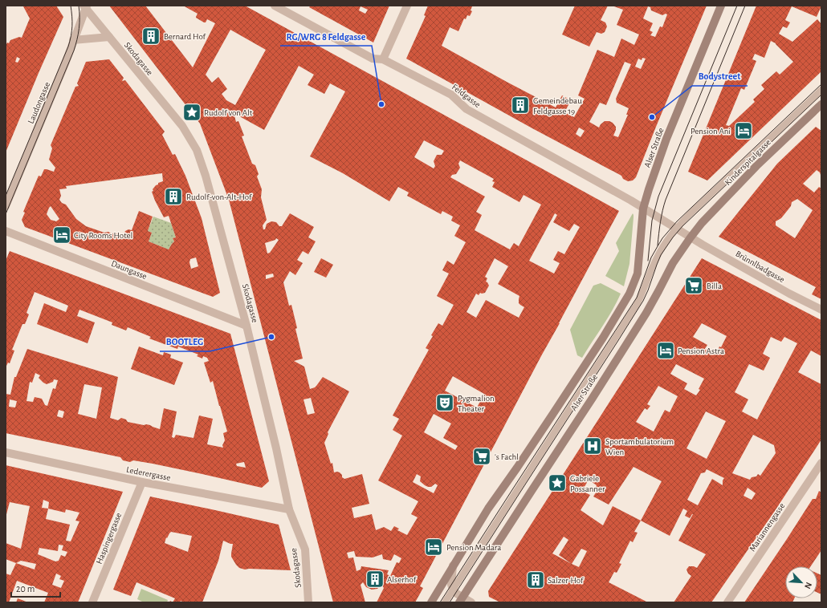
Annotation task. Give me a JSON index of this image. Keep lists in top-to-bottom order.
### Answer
{
  "streets": {
    "main road": ["Alser Straße", "Kinderspitalgasse"],
    "street": [
      "Skodagasse",
      "Feldgasse",
      "Laudongasse",
      "Brünnlbadgasse",
      "Daungasse",
      "Lederergasse",
      "Mariannengasse",
      "Haspingergasse"
    ]
  },
  "crossings": [
    ["Skodagasse", "Laudongasse"],
    ["Skodagasse", "Daungasse"],
    ["Skodagasse", "Lederergasse"],
    ["Feldgasse", "Alser Straße"],
    ["Alser Straße", "Kinderspitalgasse"],
    ["Alser Straße", "Brünnlbadgasse"],
    ["Kinderspitalgasse", "Brünnlbadgasse"],
    ["Lederergasse", "Haspingergasse"]
  ],
  "places": {
    "building": [
      "Bernard Hof",
      "Gemeindebau Feldgasse 19",
      "Rudolf-von-Alt-Hof",
      "Alserhof",
      "Salzer-Hof"
    ],
    "other": ["RG/WRG 8 Feldgasse", "Bodystreet", "BOOTLEG"],
    "place": ["Rudolf von Alt", "Gabriele Possanner"],
    "hotel": [
      "Pension Ani",
      "City Rooms Hotel",
      "Pension Astra",
      "Pension Madara"
    ],
    "supermarket": ["Billa", "'s Fachl"],
    "theatre": ["Pygmalion Theater"],
    "hospital": ["Sportambulatorium Wien"]
  },
  "scale_bar": "20 m",
  "north": "bottom right"
}
